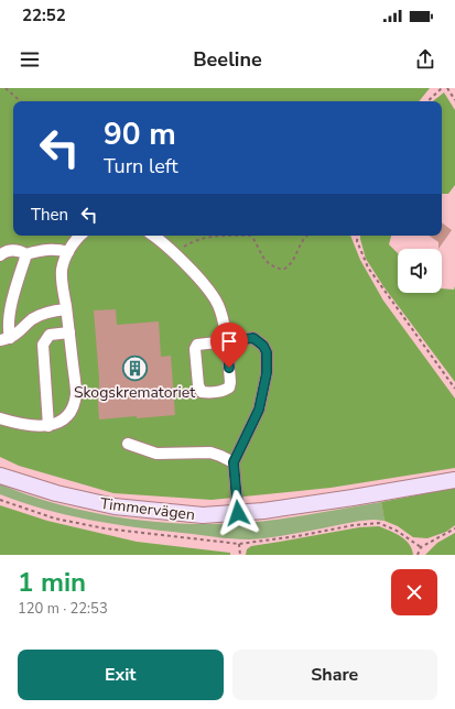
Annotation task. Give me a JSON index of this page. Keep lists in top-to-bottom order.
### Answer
{
  "streets": {
    "street": ["Timmervägen"]
  },
  "places": {
    "building": ["Skogskrematoriet"]
  },
  "page": {
    "status": "22:52",
    "header": "Beeline",
    "turn": ["90 m", "Turn left"],
    "then": "Then",
    "heading": ["1 min", "120 m · 22:53"],
    "buttons": ["Exit", "Share"]
  }
}
